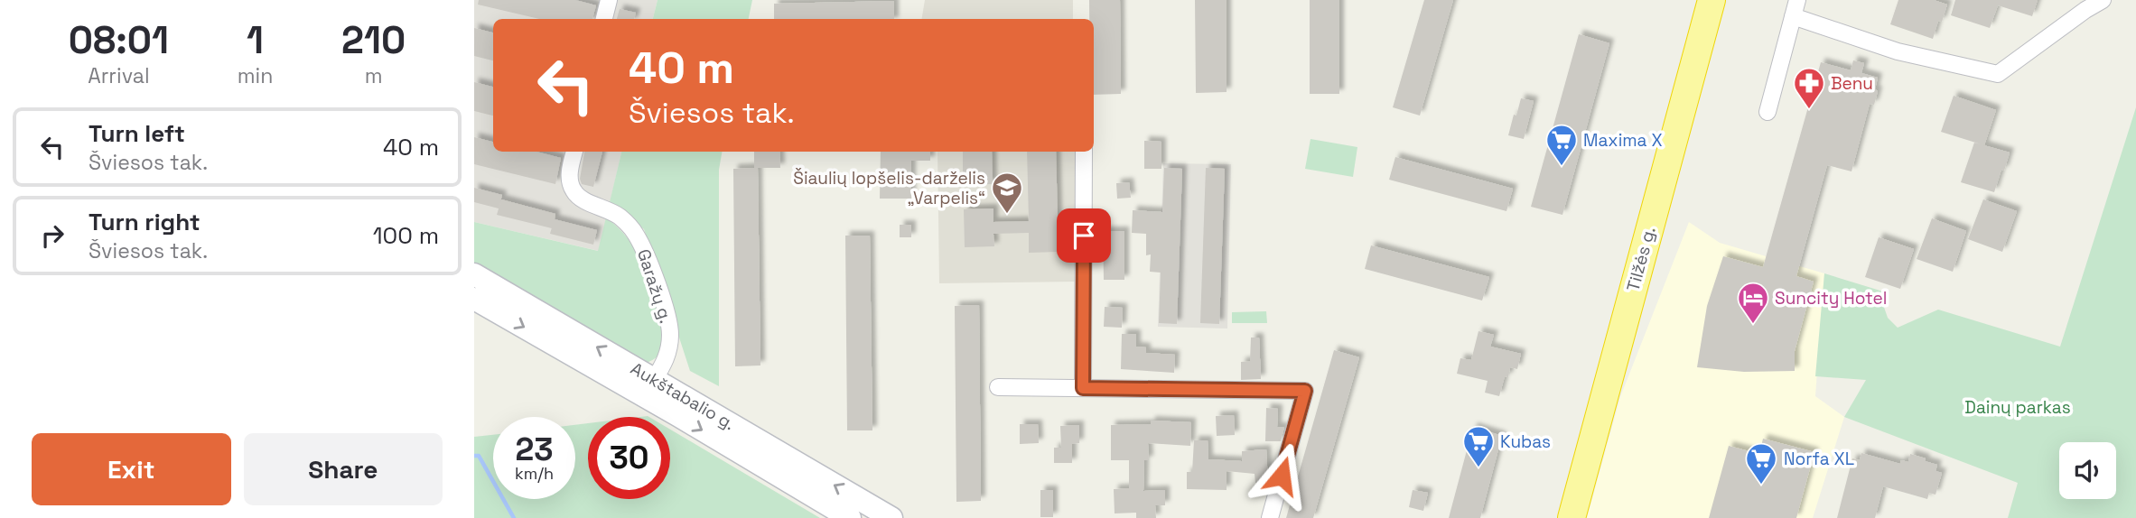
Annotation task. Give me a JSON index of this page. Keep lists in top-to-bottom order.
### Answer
{
  "streets": {
    "highway": ["Tilžės g."],
    "main road": ["Aukštabalio g."],
    "street": ["Garažų g."]
  },
  "crossings": [
    ["Garažų g.", "Aukštabalio g."]
  ],
  "parks": ["Dainų parkas"],
  "places": {
    "pharmacy": ["Benu"],
    "supermarket": ["Maxima X", "Kubas", "Norfa XL"],
    "school or university": ["Šiaulių lopšelis-darželis „Varpelis“"],
    "hotel": ["Suncity Hotel"]
  },
  "page": {
    "eta": [
      "08:01",
      "Arrival",
      "1",
      "min",
      "210",
      "m"
    ],
    "turn": ["40 m", "Šviesos tak."],
    "list": [
      {
        "name": "Turn left",
        "note": "Šviesos tak.",
        "value": "40 m"
      },
      {
        "name": "Turn right",
        "note": "Šviesos tak.",
        "value": "100 m"
      }
    ],
    "speed": "23 km/h",
    "limit": "30",
    "buttons": ["Exit", "Share"]
  }
}
